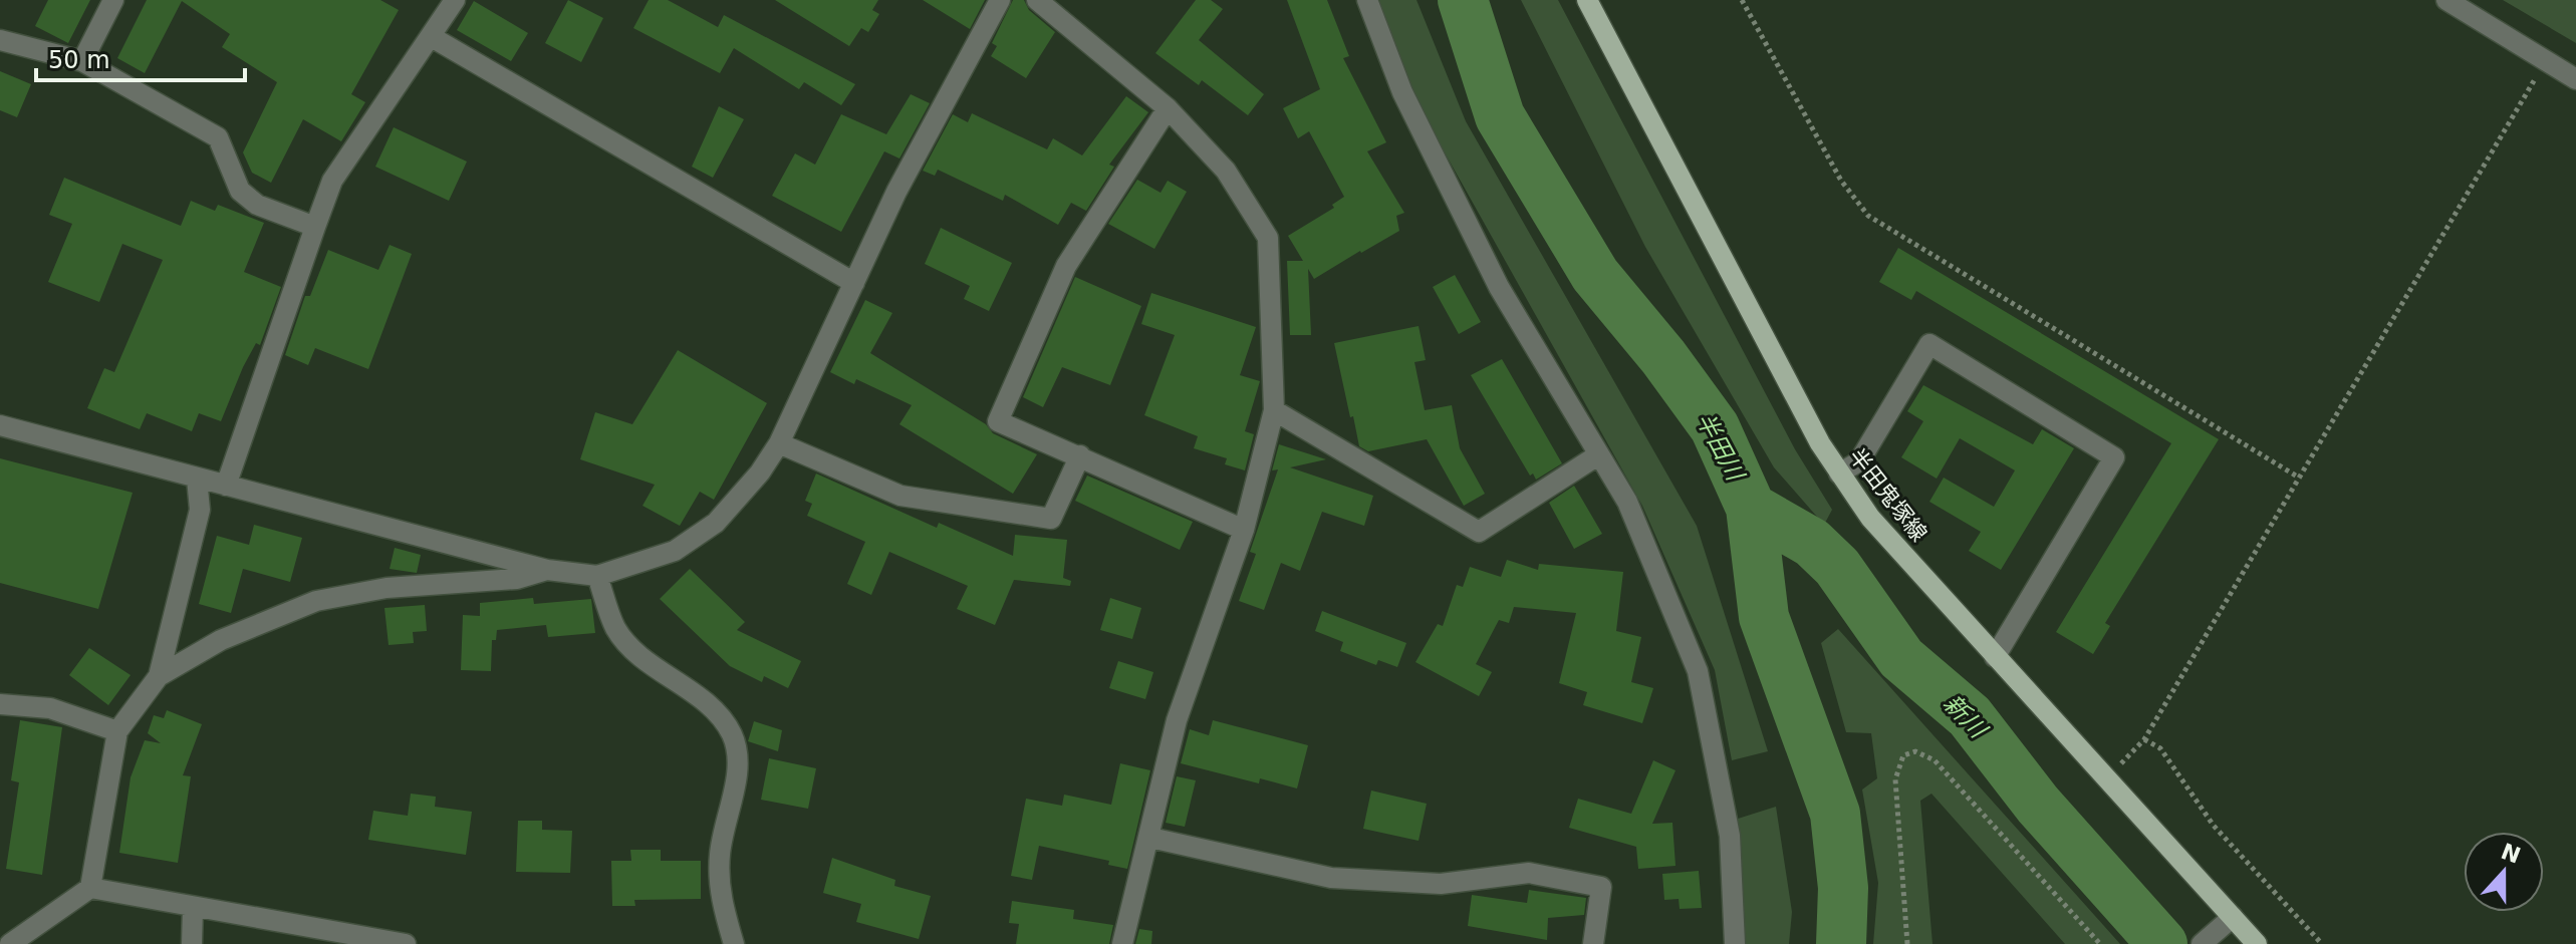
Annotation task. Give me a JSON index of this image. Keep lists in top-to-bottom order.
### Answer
{
  "streets": {
    "main road": ["半田鬼塚線"]
  },
  "water": ["半田川", "新川"],
  "scale_bar": "50 m",
  "north": "top"
}
